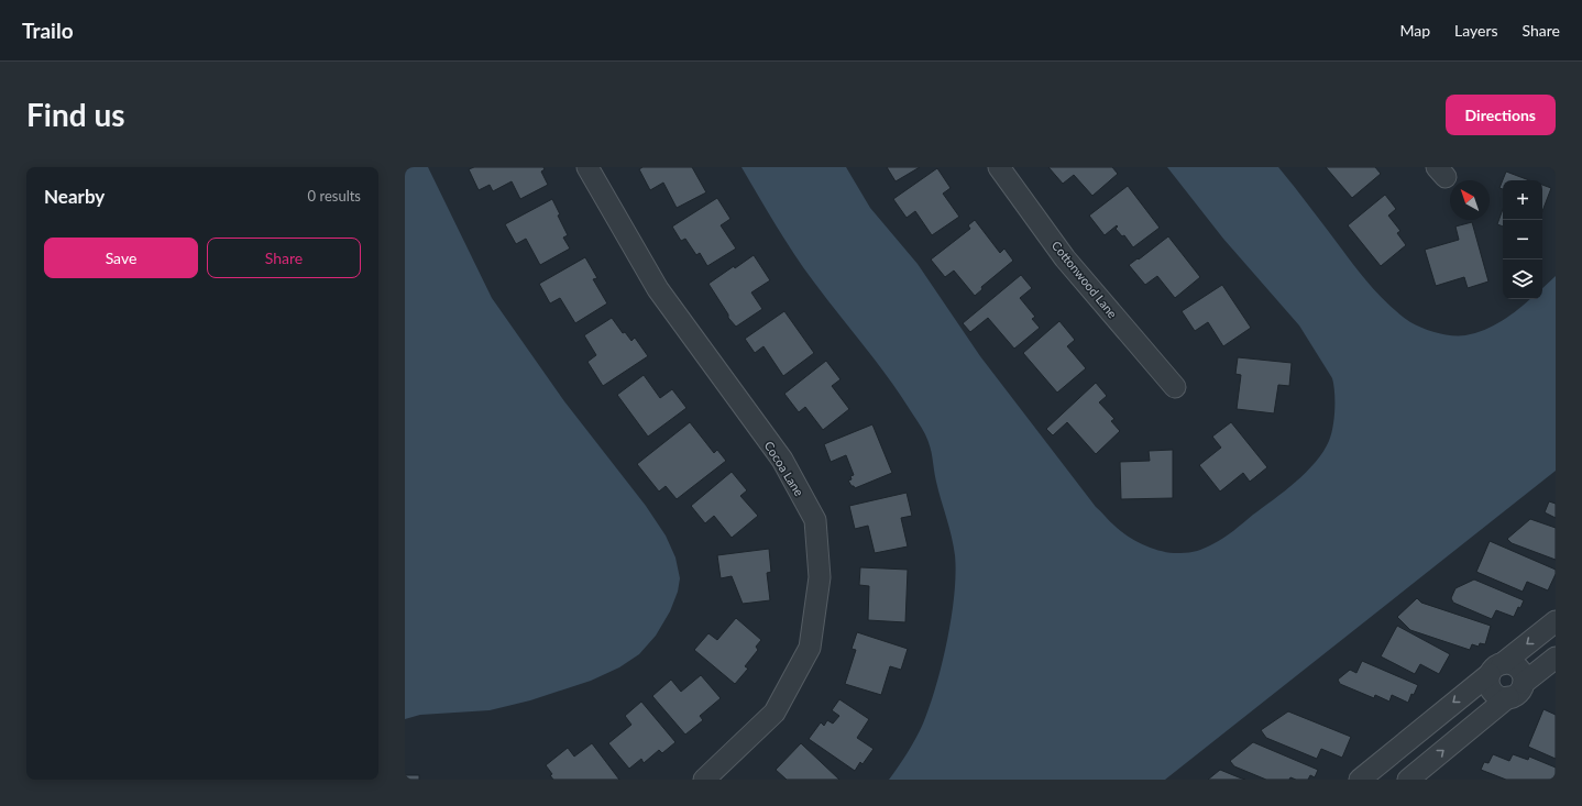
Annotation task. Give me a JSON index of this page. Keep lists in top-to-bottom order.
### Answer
{
  "streets": {
    "street": ["Cottonwood Lane", "Cocoa Lane"]
  },
  "north": "top left",
  "page": {
    "header": "Trailo",
    "nav": ["Map", "Layers", "Share"],
    "buttons": [
      "Directions",
      ["Save", "Share"]
    ],
    "title": "Find us",
    "heading": ["Nearby", "0 results"],
    "map_buttons": ["+", "−"]
  }
}
